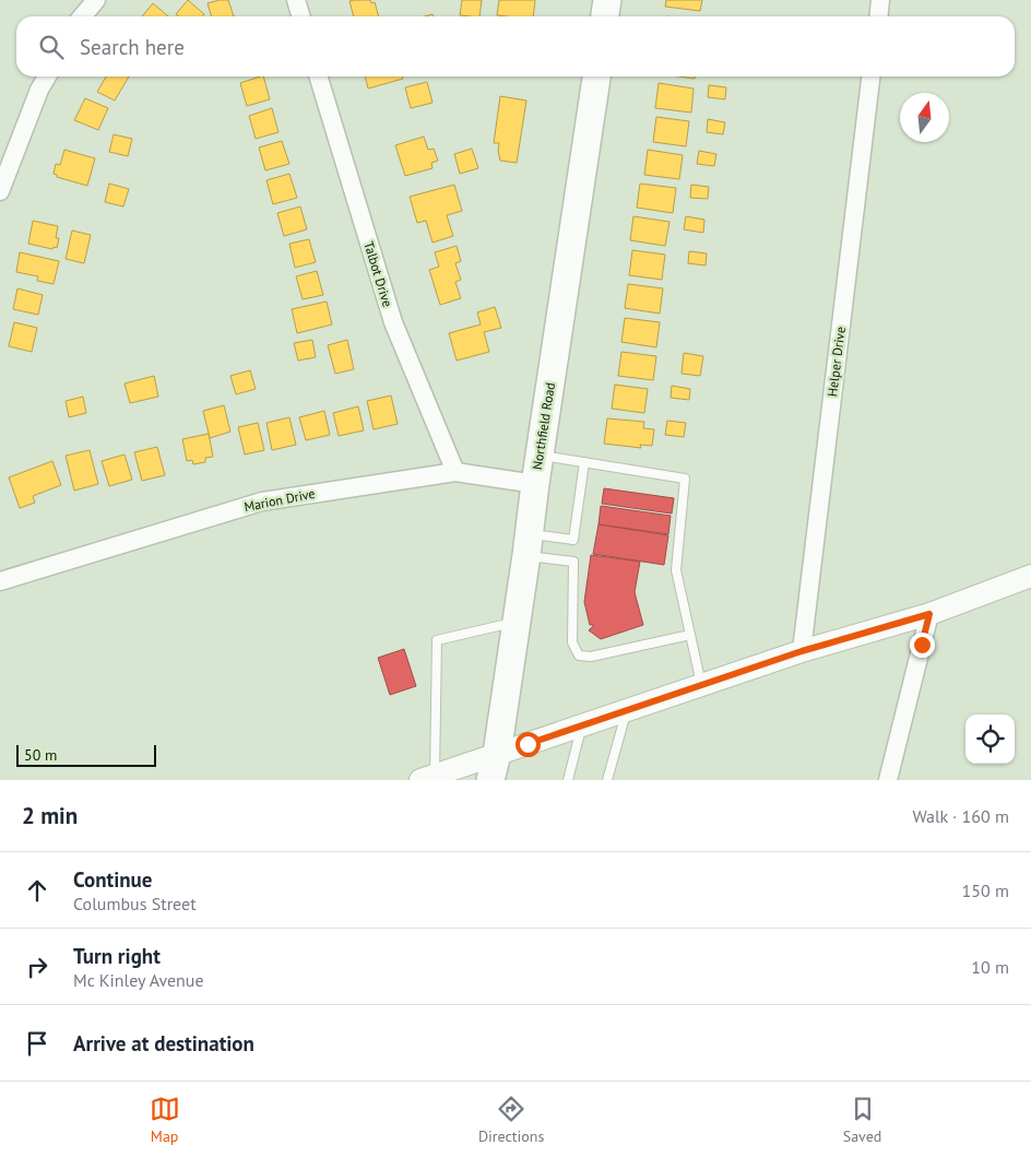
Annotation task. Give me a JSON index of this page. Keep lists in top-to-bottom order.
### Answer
{
  "streets": {
    "main road": ["Northfield Road"],
    "street": ["Talbot Drive", "Helper Drive", "Marion Drive"]
  },
  "crossings": [
    ["Talbot Drive", "Marion Drive"],
    ["Northfield Road", "Marion Drive"]
  ],
  "scale_bar": "50 m",
  "north": "top",
  "page": {
    "search": "Search here",
    "scale": "50 m",
    "heading": ["2 min", "Walk · 160 m"],
    "list": [
      ["Continue", "Columbus Street", "150 m"],
      ["Turn right", "Mc Kinley Avenue", "10 m"],
      "Arrive at destination"
    ],
    "nav": ["Map", "Directions", "Saved"]
  }
}
